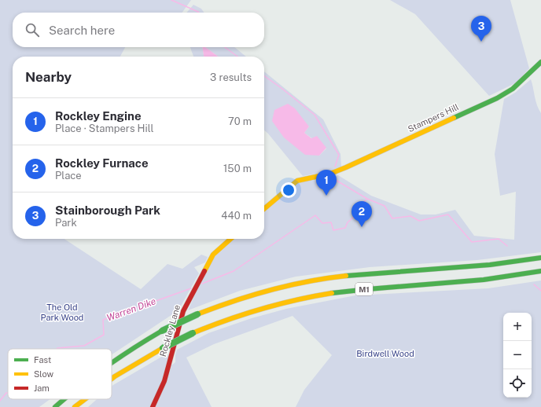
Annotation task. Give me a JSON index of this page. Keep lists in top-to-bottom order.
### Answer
{
  "streets": {
    "main road": ["Stampers Hill", "M1", "Rockley Lane"]
  },
  "water": ["Warren Dike"],
  "parks": ["The Old Park Wood", "Birdwell Wood"],
  "legend": ["Fast", "Slow", "Jam"],
  "page": {
    "search": "Search here",
    "pins": ["3", "1", "2"],
    "heading": ["Nearby", "3 results"],
    "list": [
      {
        "mark": "1",
        "name": "Rockley Engine",
        "note": "Place · Stampers Hill",
        "value": "70 m"
      },
      {
        "mark": "2",
        "name": "Rockley Furnace",
        "note": "Place",
        "value": "150 m"
      },
      {
        "mark": "3",
        "name": "Stainborough Park",
        "note": "Park",
        "value": "440 m"
      }
    ],
    "map_buttons": ["+", "−"]
  }
}
